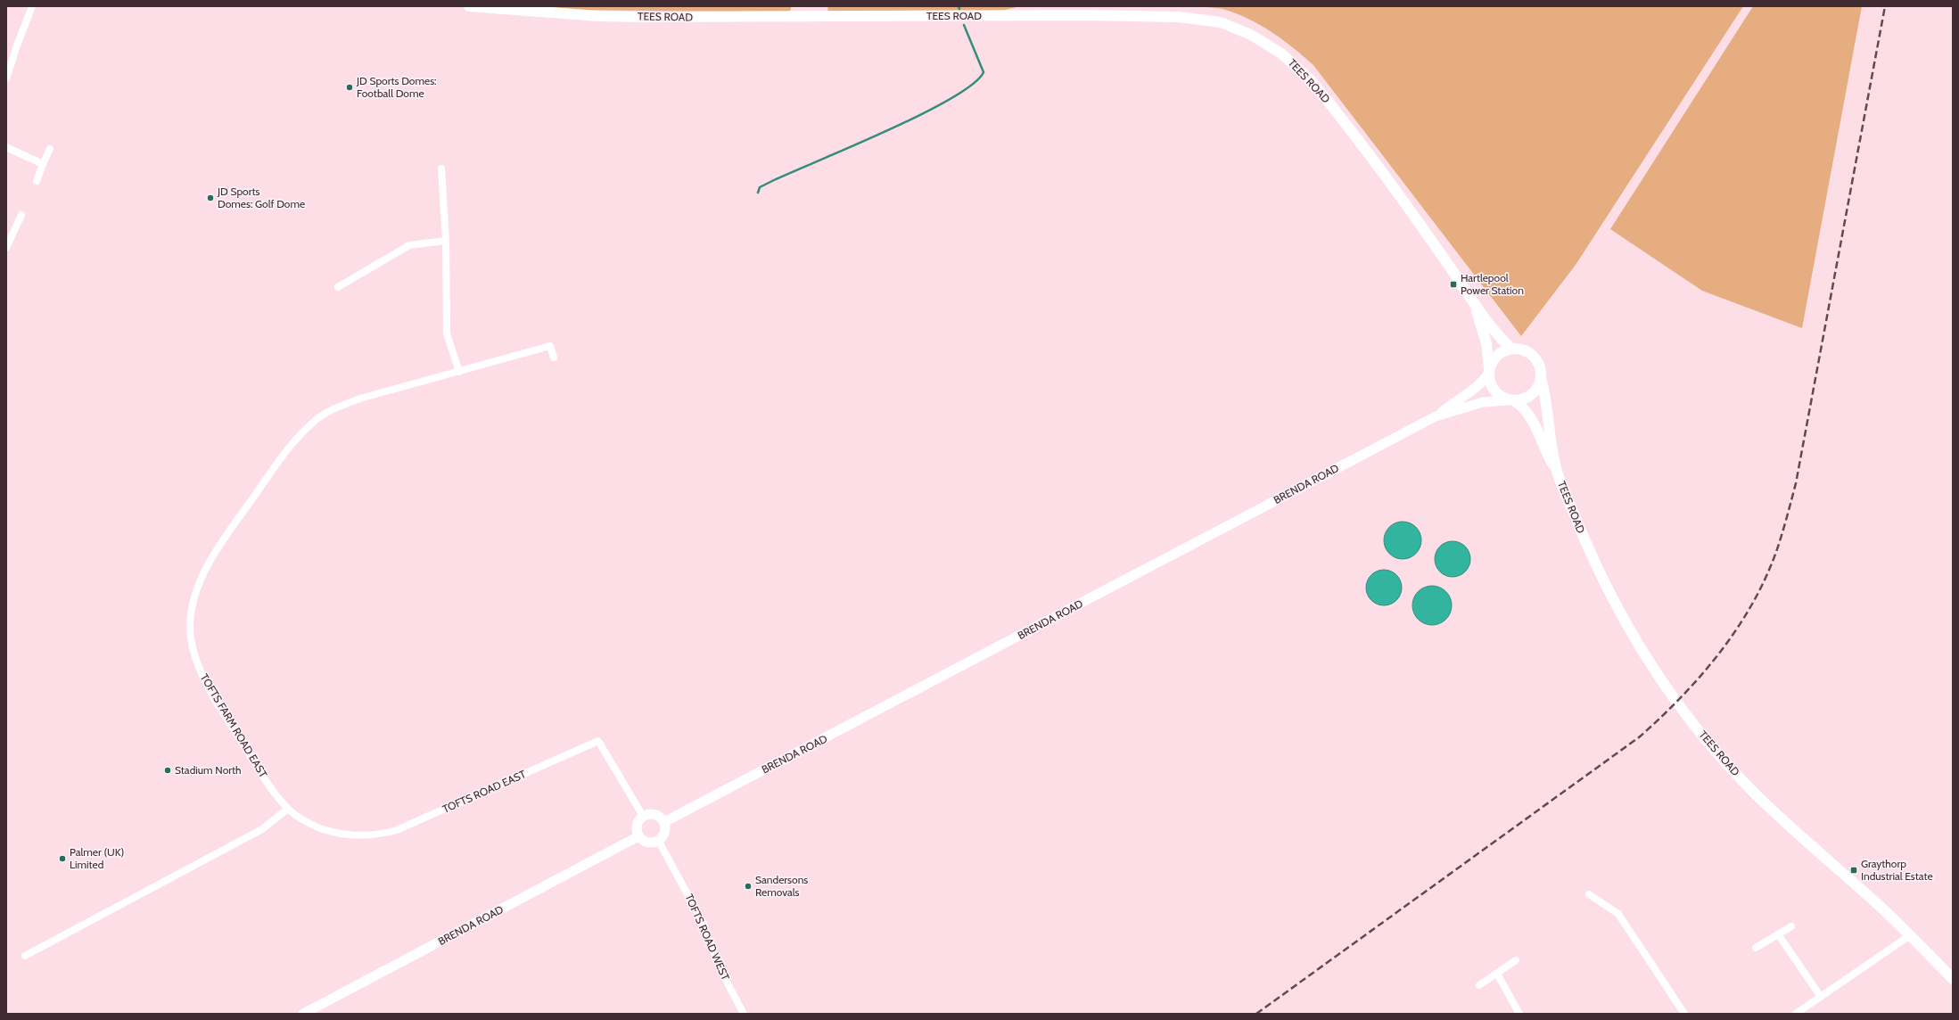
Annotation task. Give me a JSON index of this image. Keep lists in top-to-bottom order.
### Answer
{
  "streets": {
    "main road": ["TEES ROAD", "BRENDA ROAD"],
    "street": ["TOFTS FARM ROAD EAST", "TOFTS ROAD EAST", "TOFTS ROAD WEST"]
  },
  "crossings": [
    ["TEES ROAD", "BRENDA ROAD"],
    ["BRENDA ROAD", "TOFTS ROAD EAST"],
    ["BRENDA ROAD", "TOFTS ROAD WEST"],
    ["TOFTS FARM ROAD EAST", "TOFTS ROAD EAST"],
    ["TOFTS ROAD EAST", "TOFTS ROAD WEST"]
  ],
  "places": {
    "other": [
      "JD Sports Domes: Football Dome",
      "JD Sports Domes: Golf Dome",
      "Stadium North",
      "Palmer (UK) Limited",
      "Sandersons Removals"
    ],
    "transit": ["Hartlepool Power Station", "Graythorp Industrial Estate"]
  }
}
